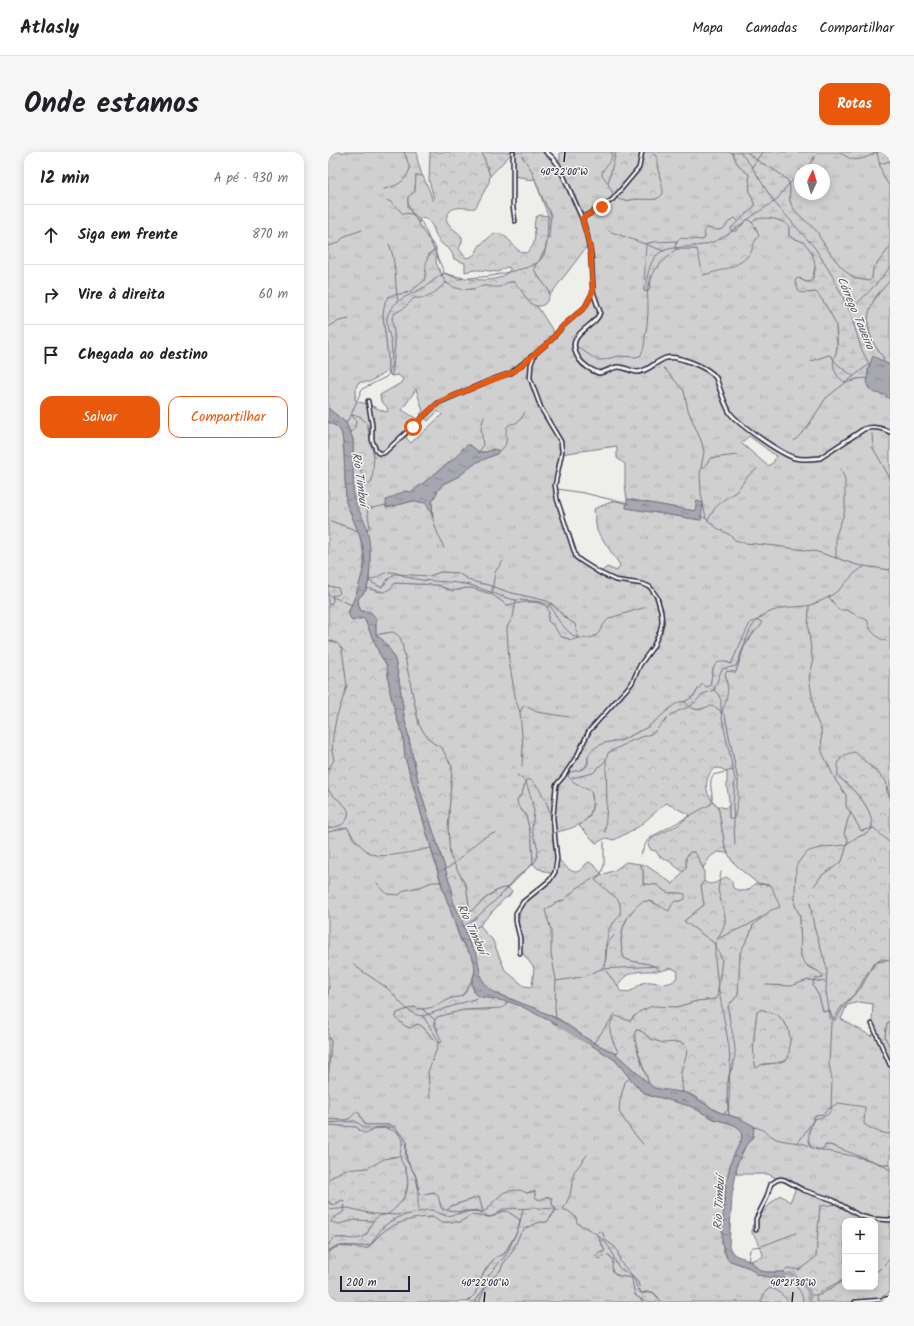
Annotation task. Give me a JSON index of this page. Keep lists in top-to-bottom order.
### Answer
{
  "water": ["Córrego Taueira", "Rio Timbuí"],
  "scale_bar": "200 m",
  "north": "top",
  "page": {
    "header": "Atlasly",
    "nav": ["Mapa", "Camadas", "Compartilhar"],
    "title": "Onde estamos",
    "buttons": [
      "Rotas",
      ["Salvar", "Compartilhar"]
    ],
    "heading": ["12 min", "A pé · 930 m"],
    "list": [
      ["Siga em frente", "870 m"],
      ["Vire à direita", "60 m"],
      "Chegada ao destino"
    ],
    "map_buttons": ["+", "−"],
    "scale": "200 m"
  },
  "coordinates": ["40°22'00\"W", "40°21'30\"W"]
}
